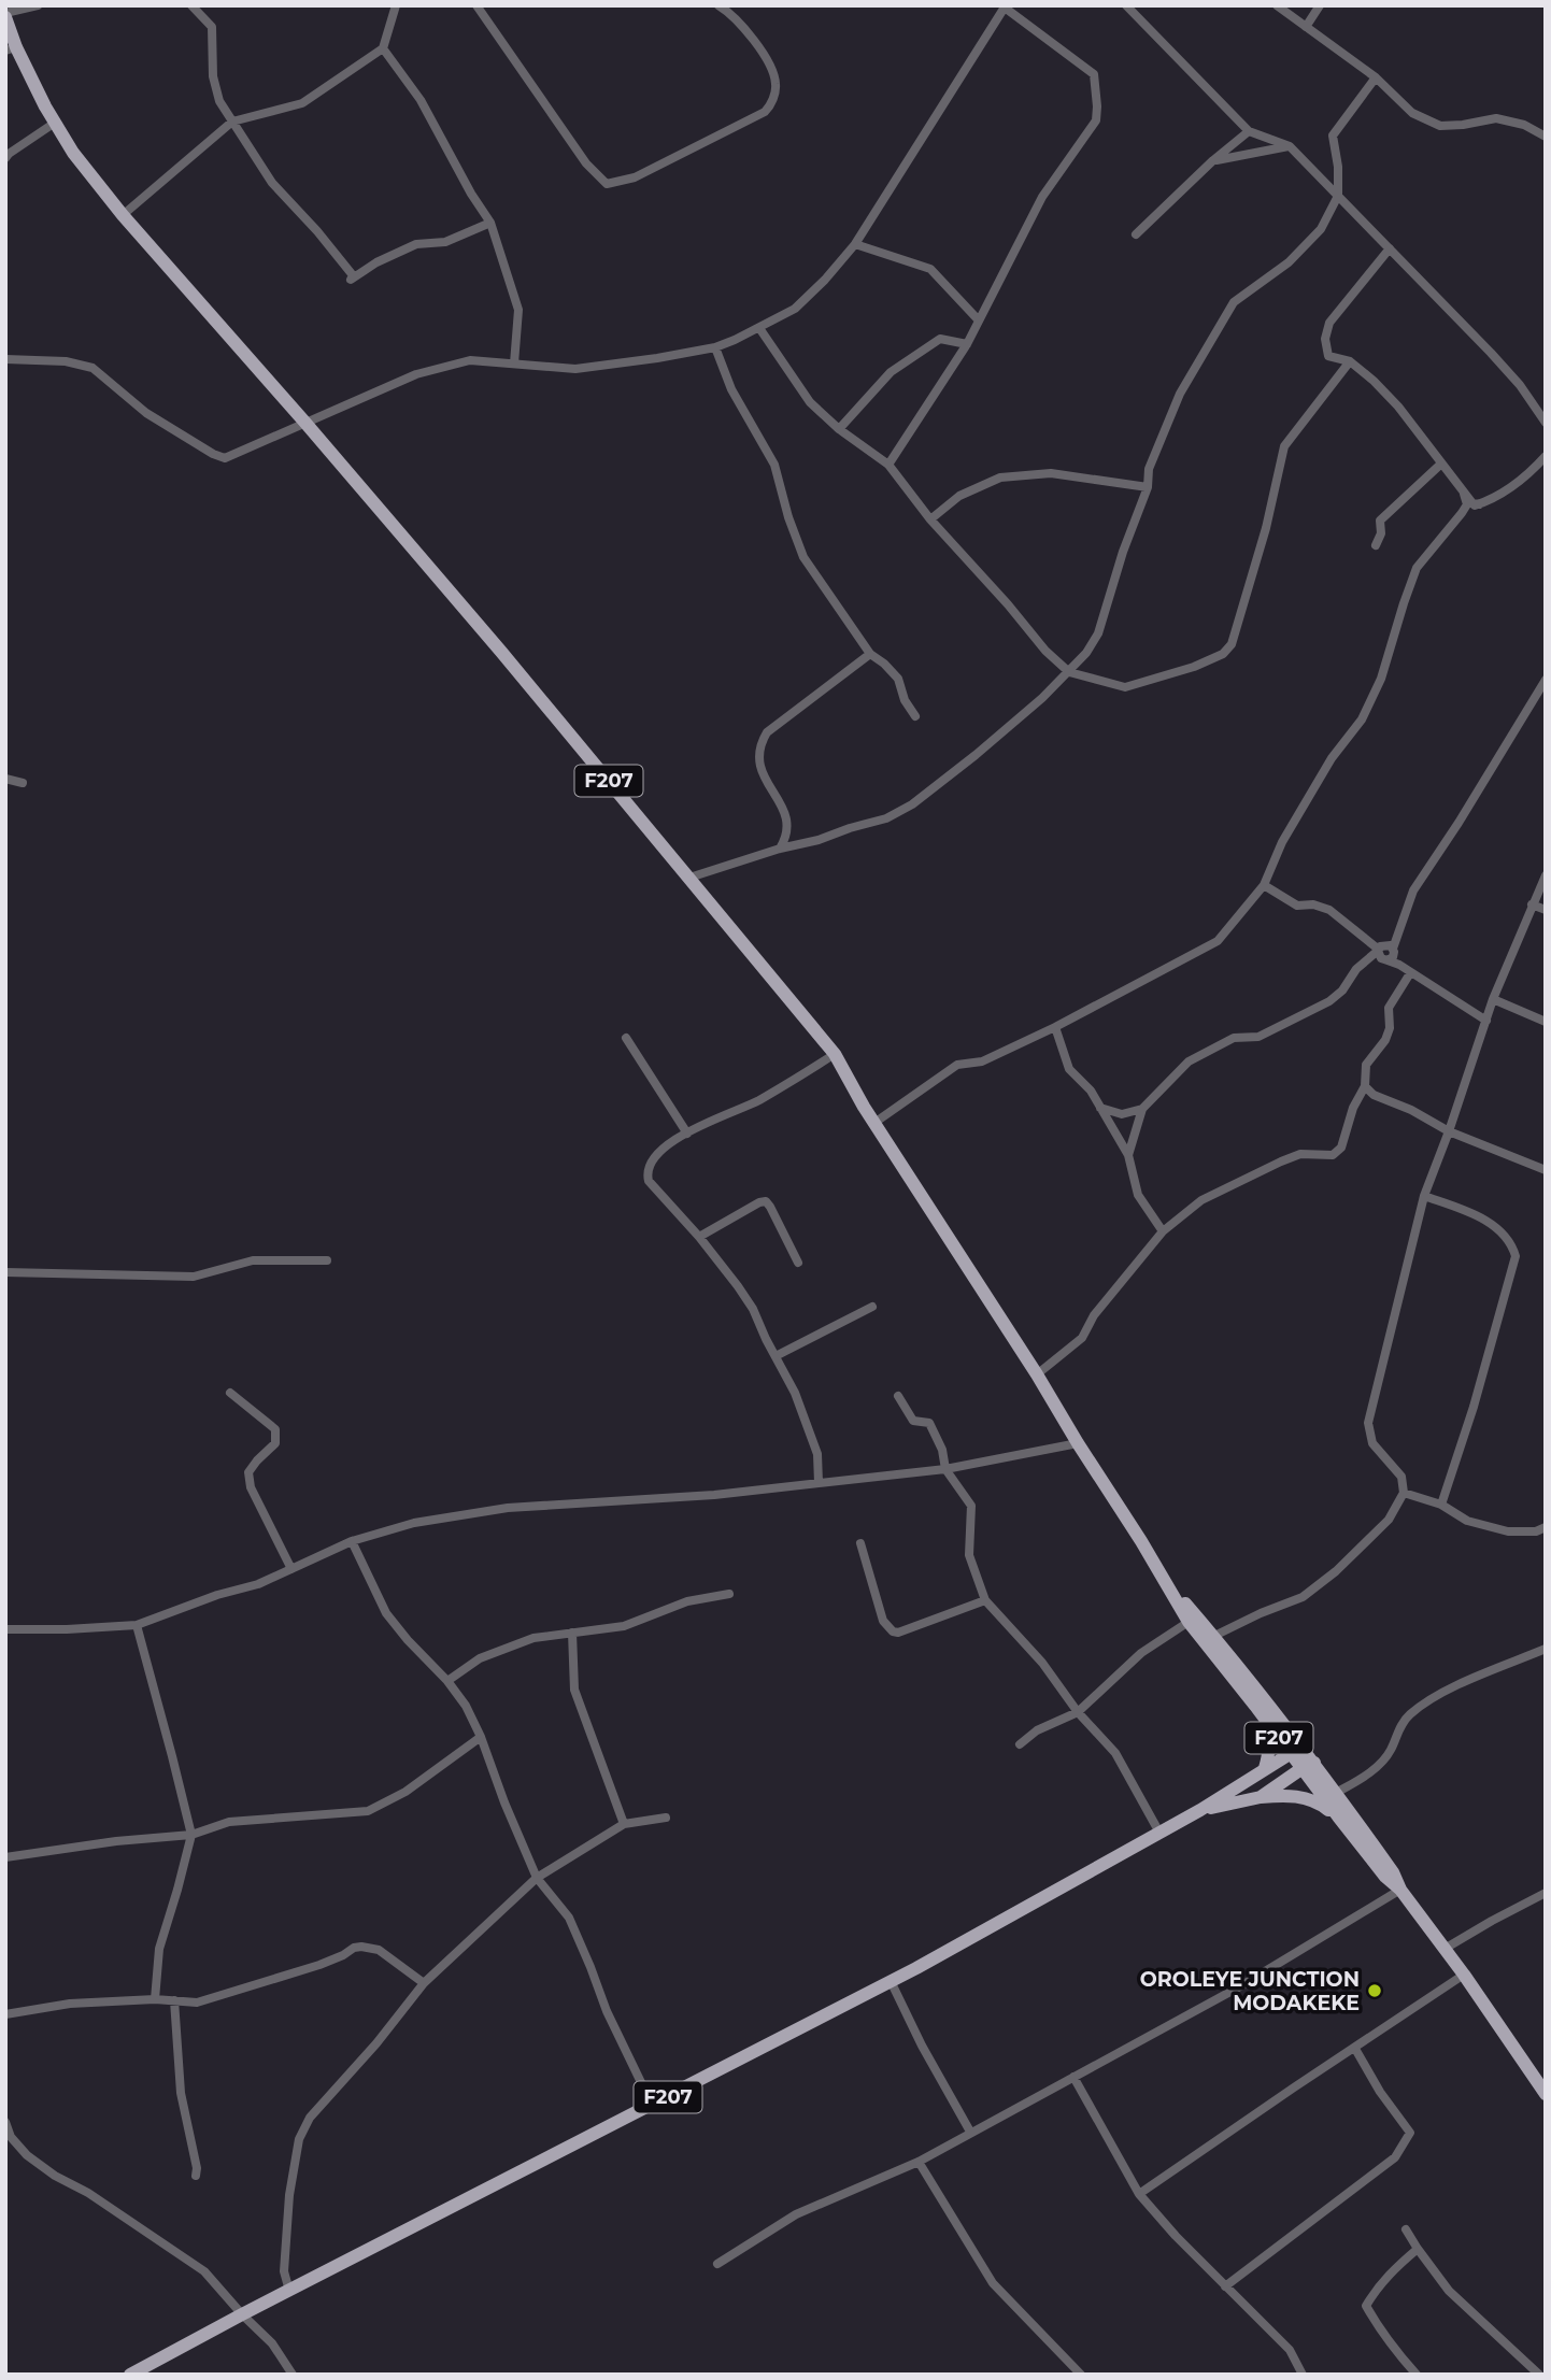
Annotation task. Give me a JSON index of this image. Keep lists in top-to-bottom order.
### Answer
{
  "streets": {
    "main road": ["F207"]
  },
  "places": ["OROLEYE JUNCTION MODAKEKE"]
}
